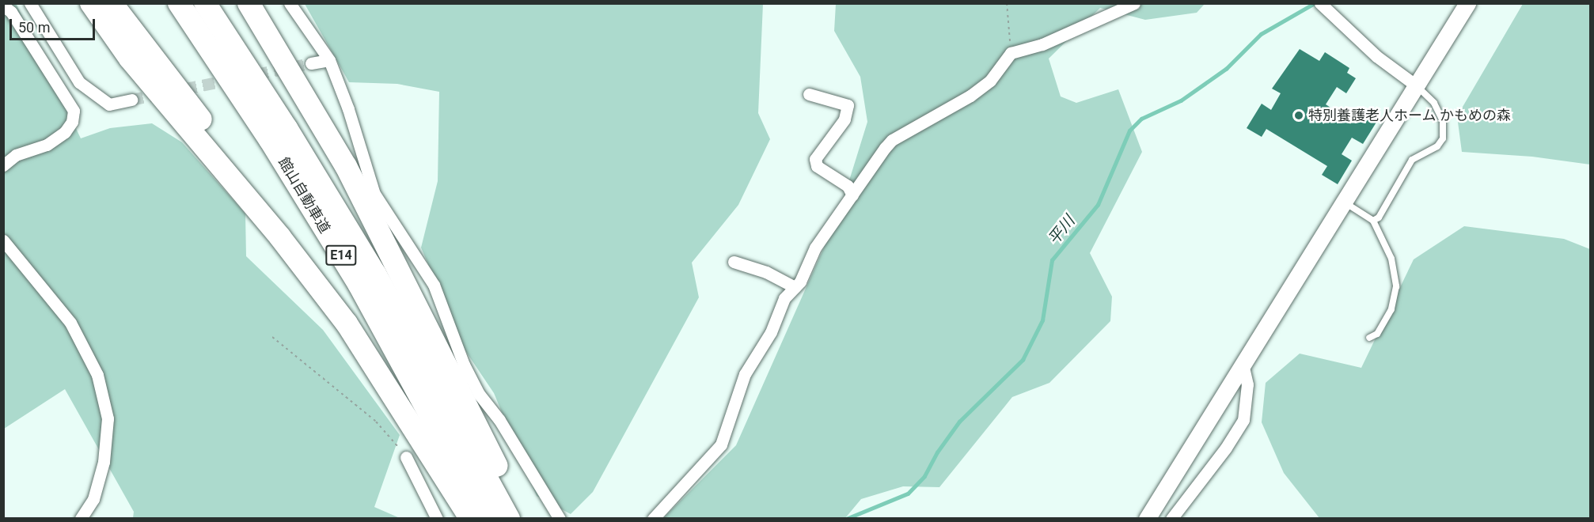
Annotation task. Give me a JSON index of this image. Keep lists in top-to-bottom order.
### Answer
{
  "streets": {
    "highway": ["館山自動車道", "E14"]
  },
  "water": ["平川"],
  "places": ["特別養護老人ホーム かもめの森"],
  "scale_bar": "50 m"
}
